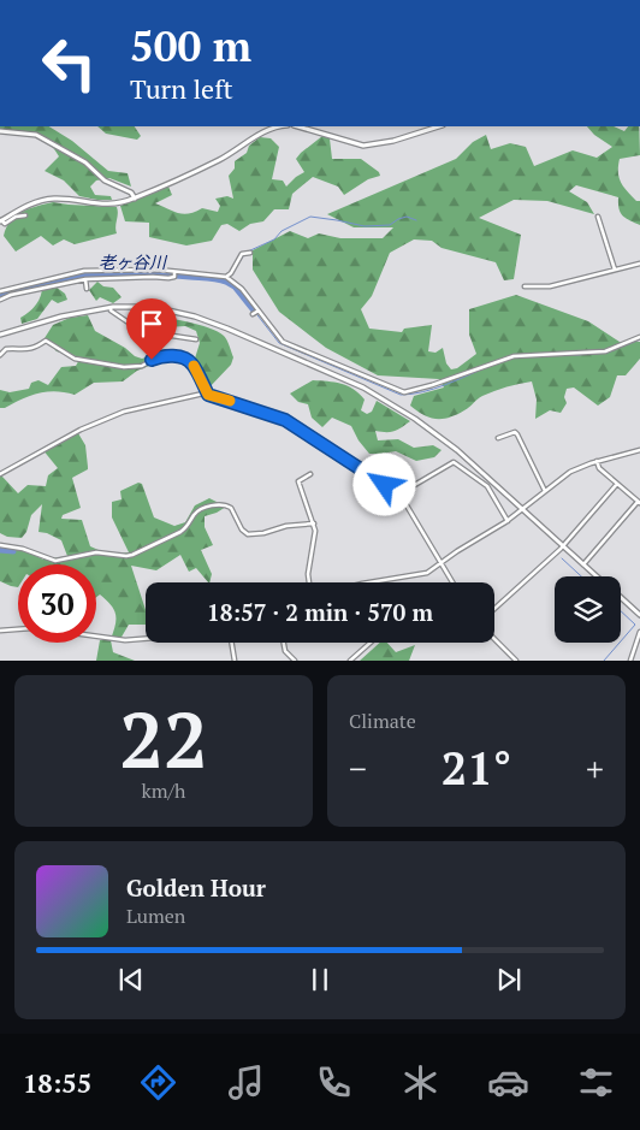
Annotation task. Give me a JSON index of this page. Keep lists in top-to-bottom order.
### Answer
{
  "water": ["老ヶ谷川"],
  "page": {
    "turn": ["500 m", "Turn left"],
    "limit": "30",
    "trip": "18:57 · 2 min · 570 m",
    "tile": [
      ["22", "km/h"],
      "Climate"
    ],
    "heat": ["−", "21°", "+"],
    "song": ["Golden Hour", "Lumen"],
    "tabs": "18:55"
  }
}
